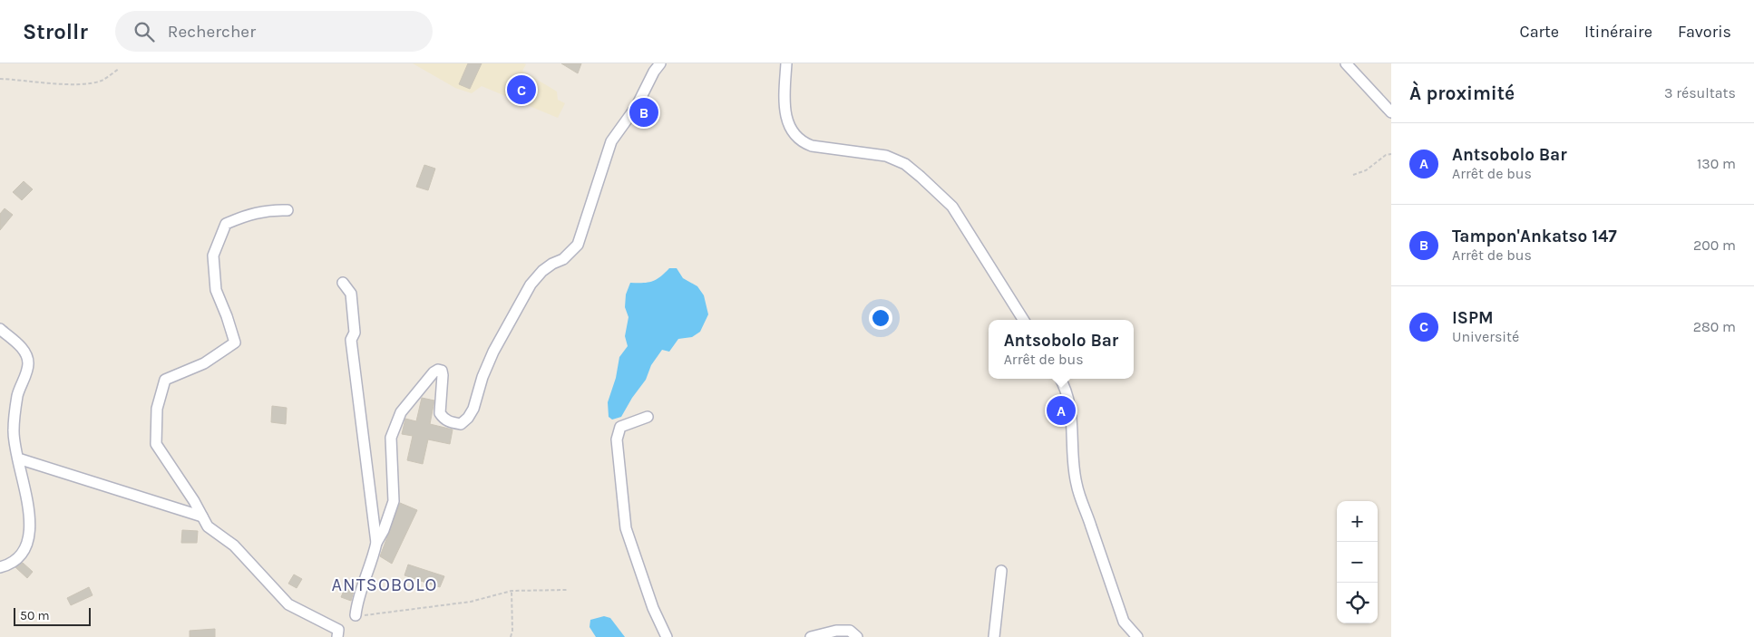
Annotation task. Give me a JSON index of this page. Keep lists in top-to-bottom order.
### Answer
{
  "districts": ["ANTSOBOLO"],
  "scale_bar": "50 m",
  "page": {
    "header": "Strollr",
    "search": "Rechercher",
    "nav": ["Carte", "Itinéraire", "Favoris"],
    "heading": ["À proximité", "3 résultats"],
    "pins": ["C", "B", "A"],
    "list": [
      {
        "mark": "A",
        "name": "Antsobolo Bar",
        "note": "Arrêt de bus",
        "value": "130 m"
      },
      {
        "mark": "B",
        "name": "Tampon'Ankatso 147",
        "note": "Arrêt de bus",
        "value": "200 m"
      },
      {
        "mark": "C",
        "name": "ISPM",
        "note": "Université",
        "value": "280 m"
      }
    ],
    "popup": ["Antsobolo Bar", "Arrêt de bus"],
    "map_buttons": ["+", "−"],
    "scale": "50 m"
  }
}
